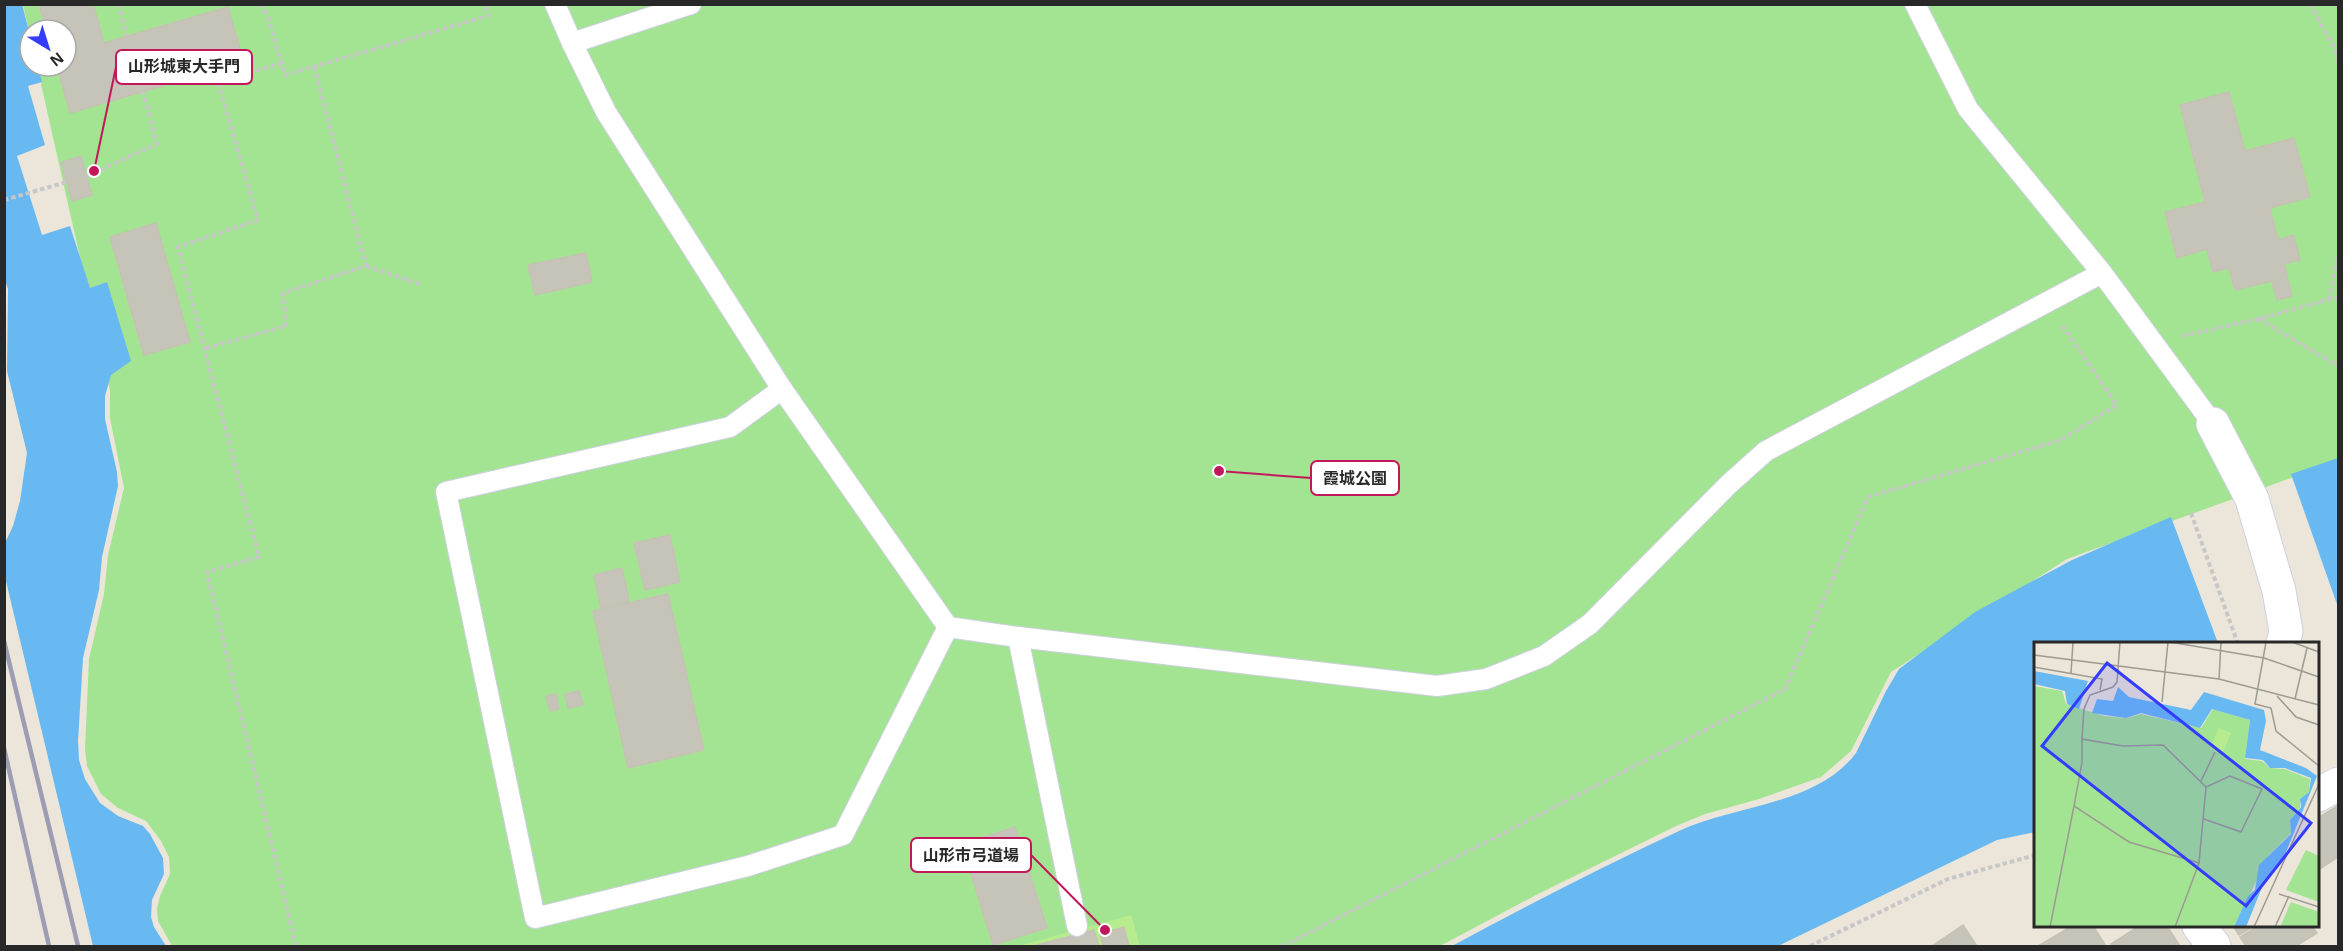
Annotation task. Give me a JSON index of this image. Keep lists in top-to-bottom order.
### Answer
{
  "places": ["山形城東大手門", "霞城公園", "山形市弓道場"],
  "north": "bottom right"
}
